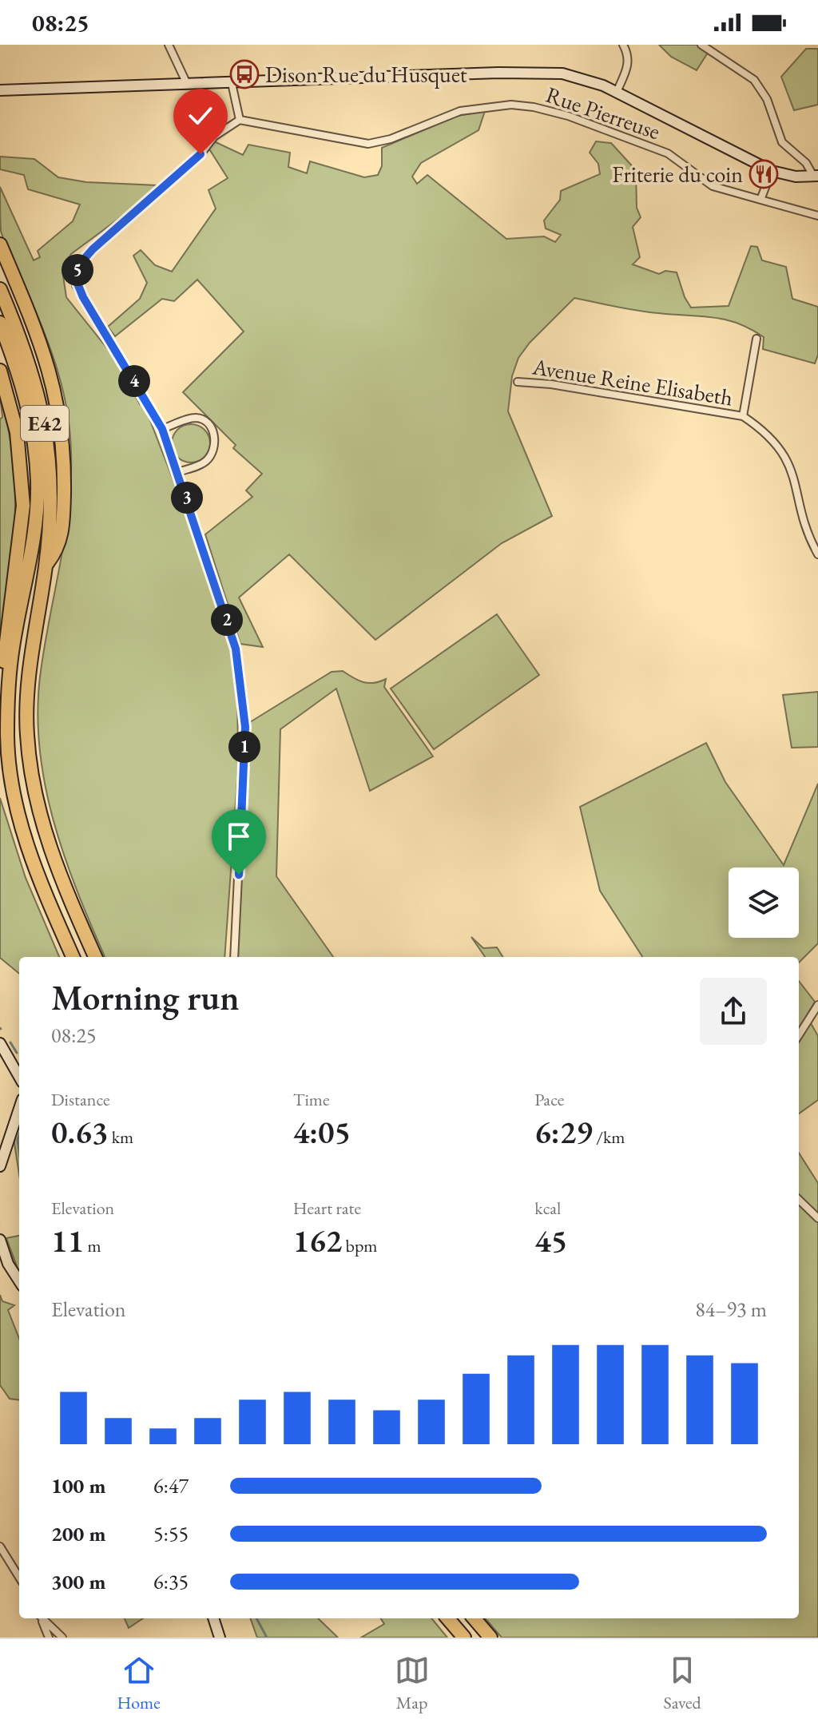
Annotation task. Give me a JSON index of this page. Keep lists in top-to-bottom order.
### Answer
{
  "streets": {
    "highway": ["E42"],
    "street": ["Rue Pierreuse", "Avenue Reine Elisabeth"]
  },
  "places": {
    "bus stop": ["Dison Rue du Husquet"],
    "restaurant": ["Friterie du coin"]
  },
  "page": {
    "status": "08:25",
    "pins": [
      "5",
      "4",
      "3",
      "2",
      "1"
    ],
    "heading": ["Morning run", "08:25"],
    "stats": [
      ["Distance", "0.63 km"],
      ["Time", "4:05"],
      ["Pace", "6:29 /km"],
      ["Elevation", "11 m"],
      ["Heart rate", "162 bpm"],
      ["kcal", "45"]
    ],
    "chart": ["Elevation", "84–93 m"],
    "list": [
      {
        "name": "100 m",
        "note": "6:47"
      },
      {
        "name": "200 m",
        "note": "5:55"
      },
      {
        "name": "300 m",
        "note": "6:35"
      }
    ],
    "tabs": ["Home", "Map", "Saved"]
  }
}
